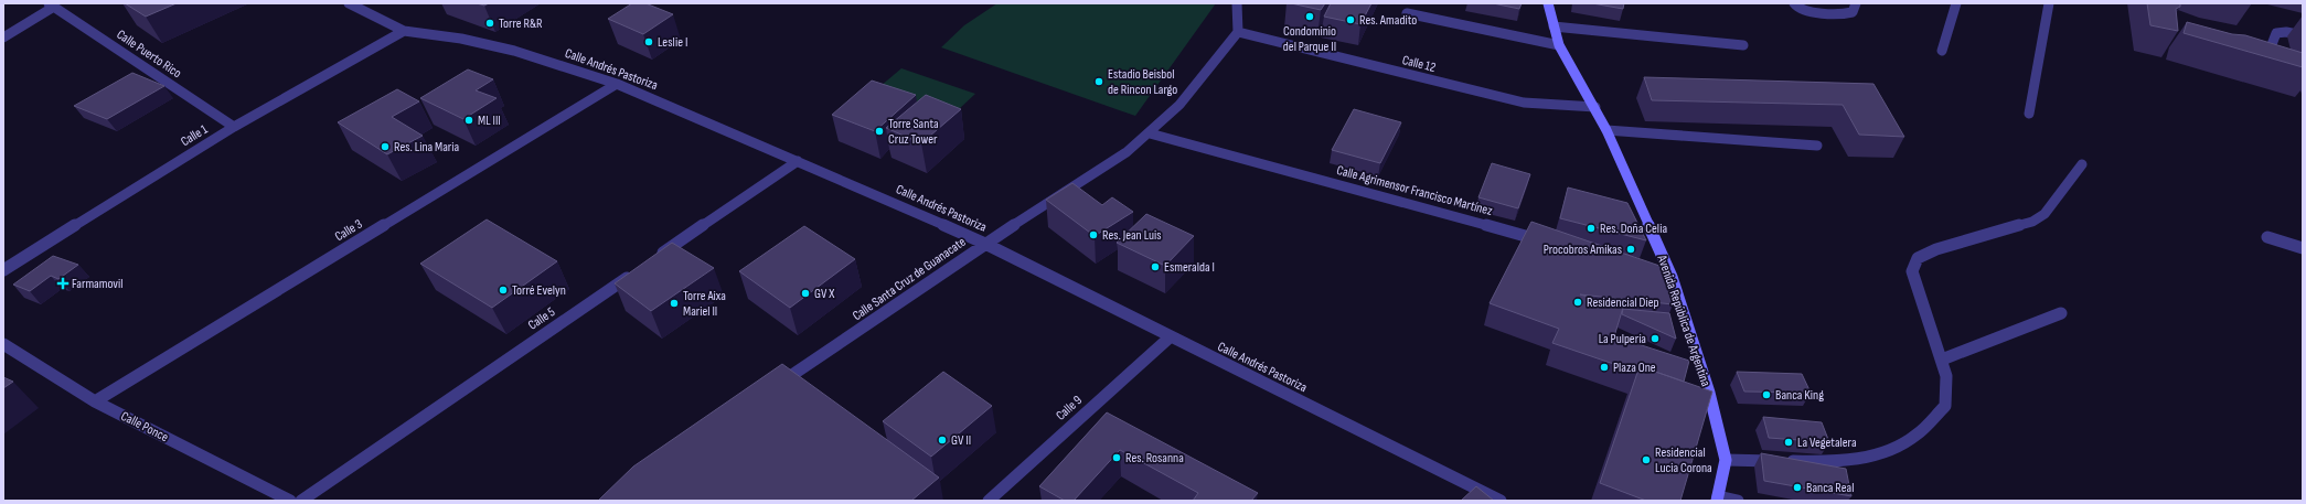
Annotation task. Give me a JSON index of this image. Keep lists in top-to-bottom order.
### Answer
{
  "streets": {
    "main road": ["Avenida República de Argentina"],
    "street": [
      "Calle Puerto Rico",
      "Calle 12",
      "Calle Andrés Pastoriza",
      "Calle 1",
      "Calle Agrimensor Francisco Martínez",
      "Calle 3",
      "Calle Santa Cruz de Guanacate",
      "Calle 5",
      "Calle 9",
      "Calle Ponce"
    ]
  },
  "crossings": [
    ["Calle Puerto Rico", "Calle 1"],
    ["Calle 12", "Calle Santa Cruz de Guanacate"],
    ["Calle 12", "Avenida República de Argentina"],
    ["Calle Andrés Pastoriza", "Calle 1"],
    ["Calle Andrés Pastoriza", "Calle 3"],
    ["Calle Andrés Pastoriza", "Calle Santa Cruz de Guanacate"],
    ["Calle Andrés Pastoriza", "Calle 9"],
    ["Calle Agrimensor Francisco Martínez", "Calle Santa Cruz de Guanacate"],
    ["Calle 3", "Calle Ponce"]
  ],
  "places": {
    "other": [
      "Condominio del Parque II",
      "Res. Amadito",
      "Torre R&R",
      "Leslie I",
      "Estadio Beisbol de Rincon Largo",
      "ML III",
      "Torre Santa Cruz Tower",
      "Res. Lina Maria",
      "Res. Doña Celia",
      "Res. Jean Luis",
      "Procobros Amikas",
      "Esmeralda I",
      "Torré Evelyn",
      "GV X",
      "Residencial Diep",
      "Torre Aixa Mariel II",
      "La Pulpería",
      "Plaza One",
      "Banca King",
      "GV II",
      "La Vegetalera",
      "Res. Rosanna",
      "Residencial Lucia Corona",
      "Banca Real"
    ],
    "health": ["Farmamovil"]
  }
}
